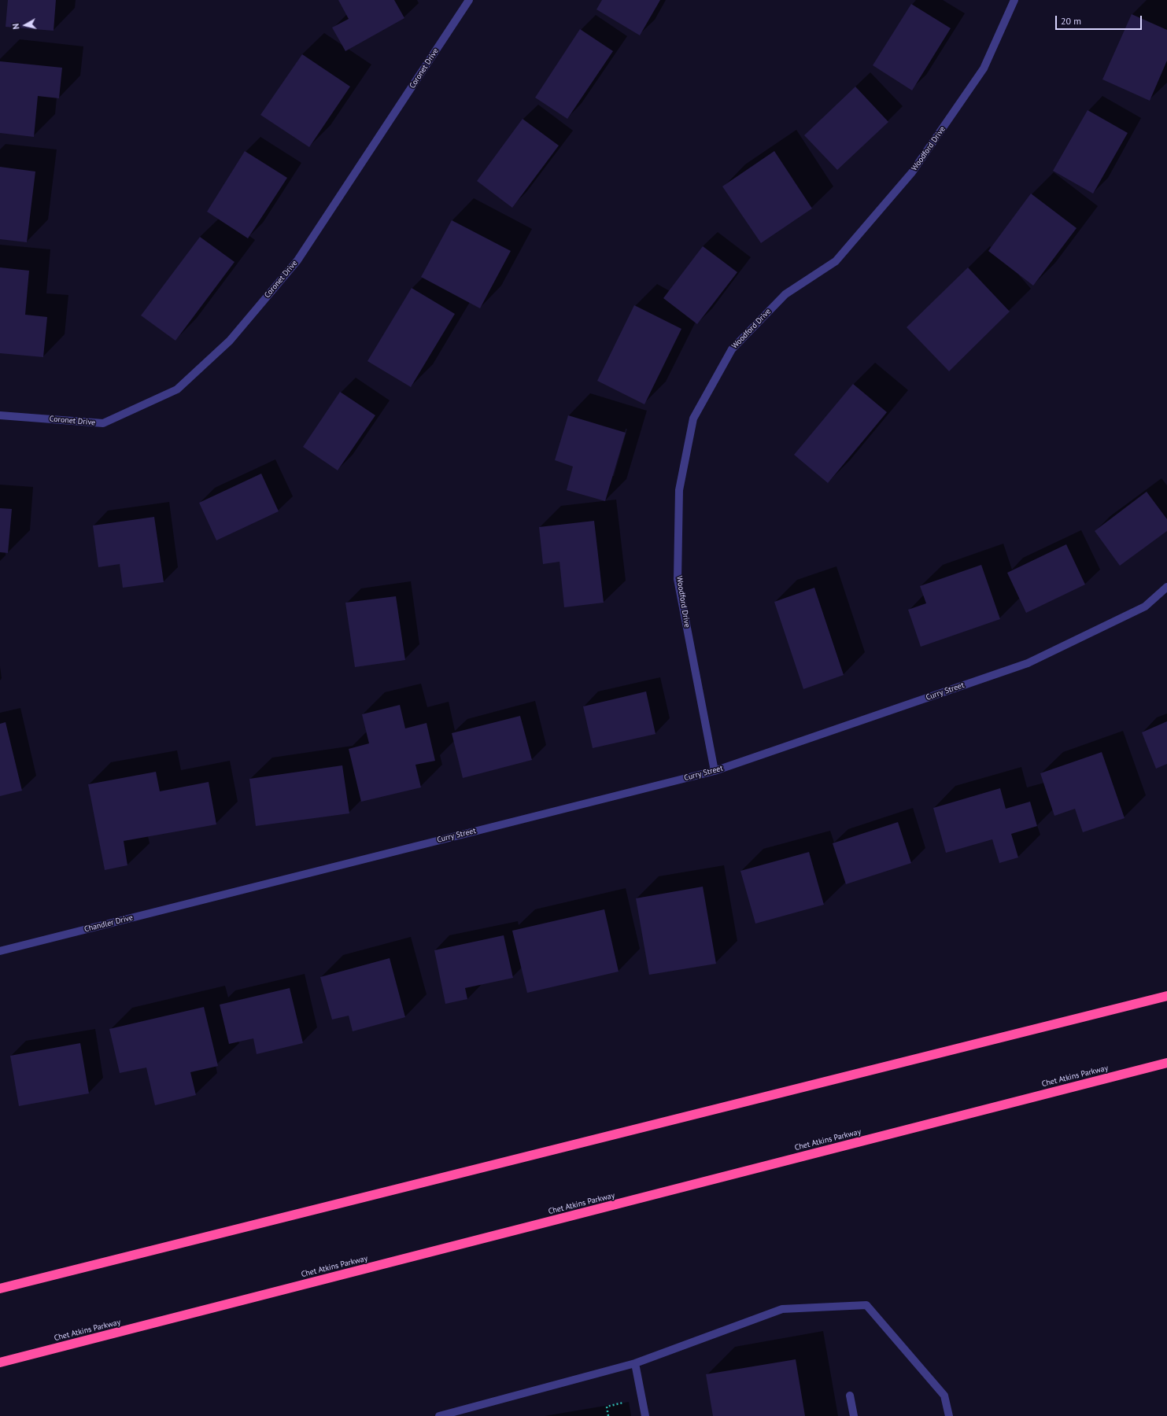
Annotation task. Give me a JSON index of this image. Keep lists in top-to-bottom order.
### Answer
{
  "streets": {
    "highway": ["Chet Atkins Parkway"],
    "street": [
      "Coronet Drive",
      "Woodford Drive",
      "Curry Street",
      "Chandler Drive"
    ]
  },
  "crossings": [
    ["Woodford Drive", "Curry Street"],
    ["Curry Street", "Chandler Drive"]
  ],
  "scale_bar": "20 m",
  "north": "left"
}
